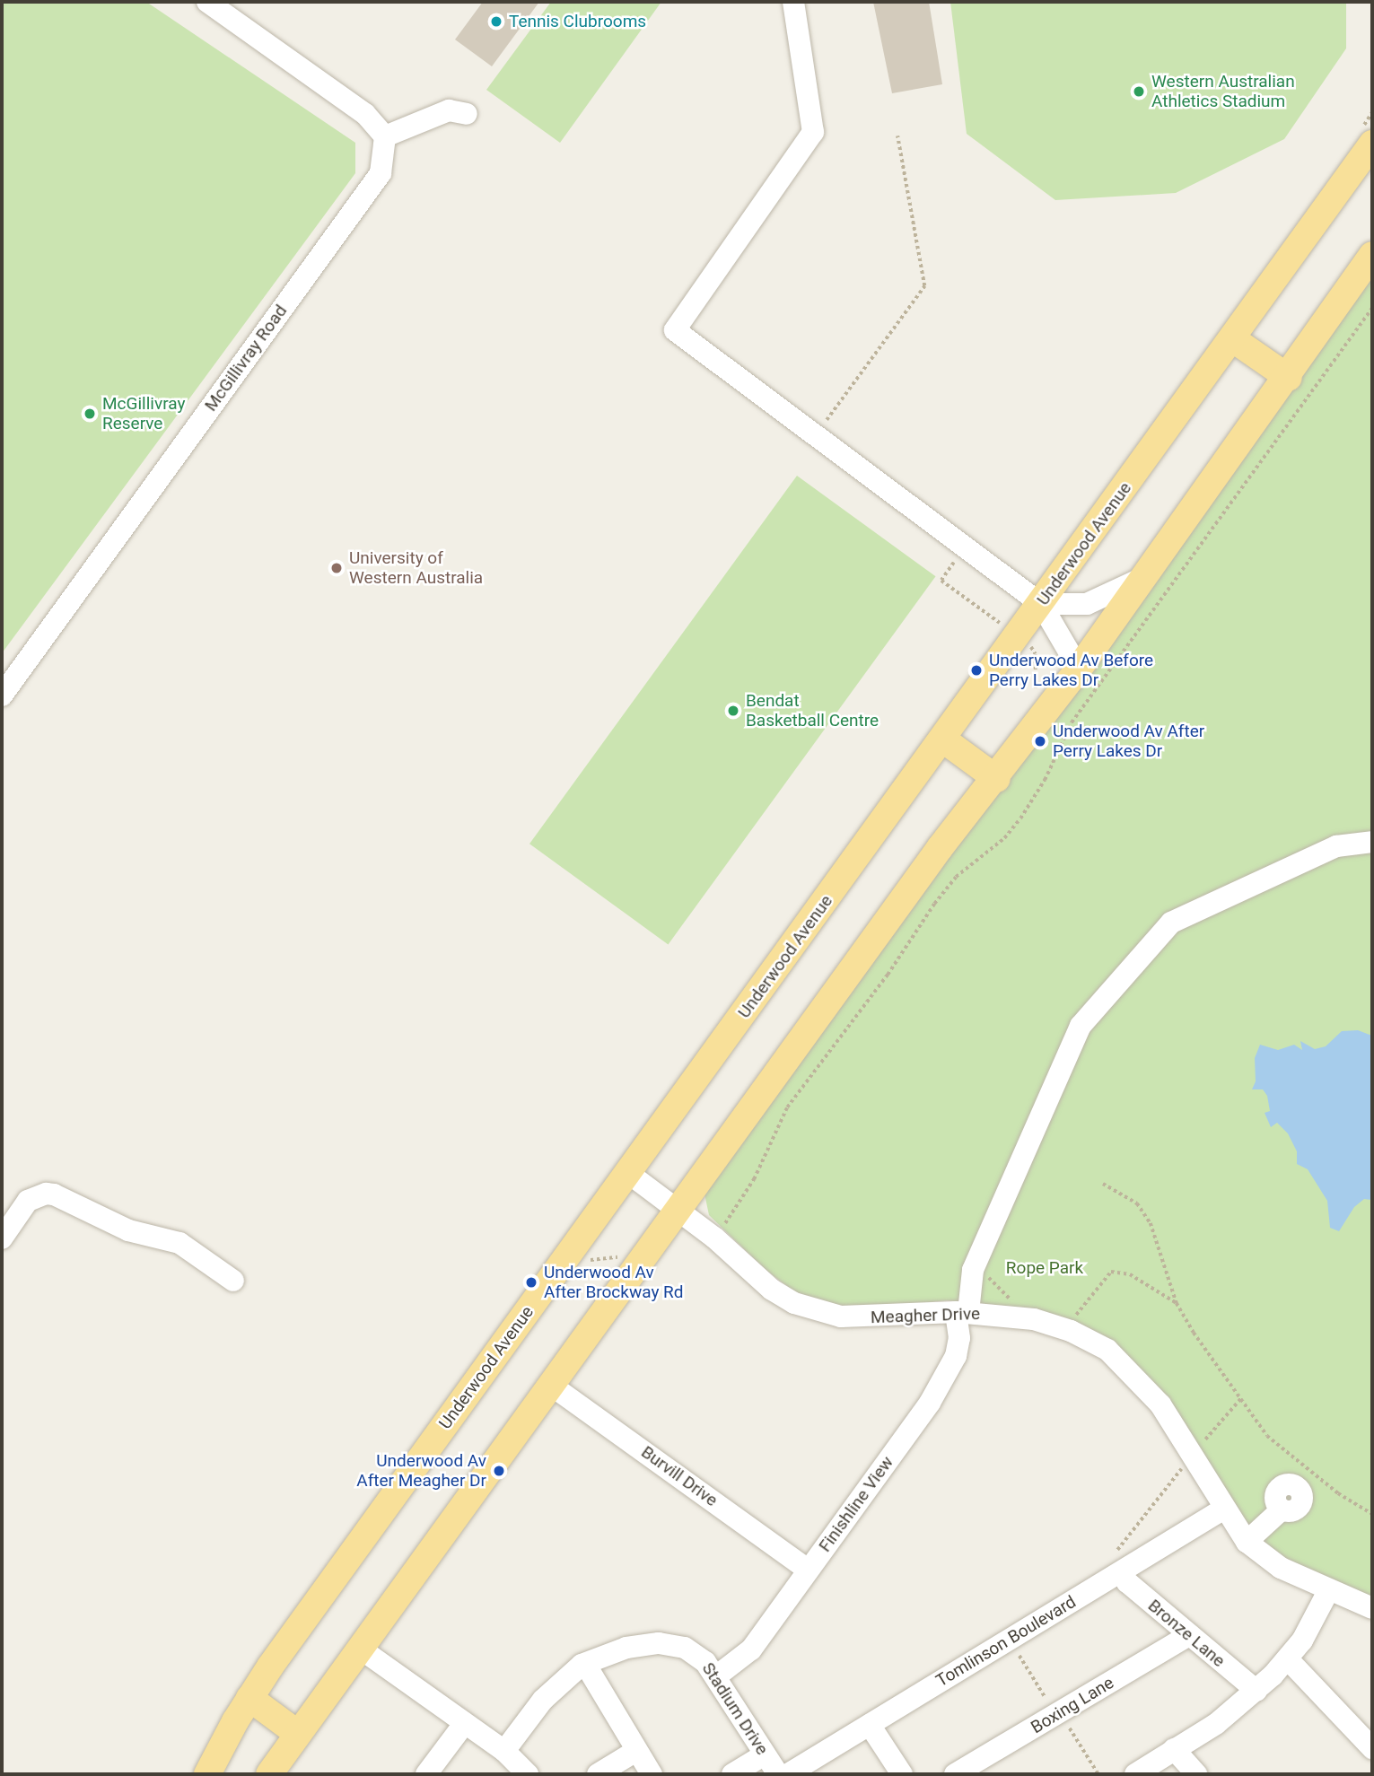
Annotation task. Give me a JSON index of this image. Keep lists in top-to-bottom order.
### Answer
{
  "streets": {
    "main road": ["Underwood Avenue"],
    "street": [
      "McGillivray Road",
      "Meagher Drive",
      "Burvill Drive",
      "Finishline View",
      "Bronze Lane",
      "Tomlinson Boulevard",
      "Boxing Lane",
      "Stadium Drive"
    ]
  },
  "crossings": [
    ["Underwood Avenue", "Meagher Drive"],
    ["Meagher Drive", "Finishline View"],
    ["Meagher Drive", "Tomlinson Boulevard"],
    ["Burvill Drive", "Finishline View"],
    ["Finishline View", "Stadium Drive"],
    ["Bronze Lane", "Tomlinson Boulevard"],
    ["Bronze Lane", "Boxing Lane"]
  ],
  "parks": ["Rope Park"],
  "places": [
    "Tennis Clubrooms",
    "Western Australian Athletics Stadium",
    "McGillivray Reserve",
    "University of Western Australia",
    "Underwood Av Before Perry Lakes Dr",
    "Bendat Basketball Centre",
    "Underwood Av After Perry Lakes Dr",
    "Underwood Av After Brockway Rd",
    "Underwood Av After Meagher Dr"
  ]
}
